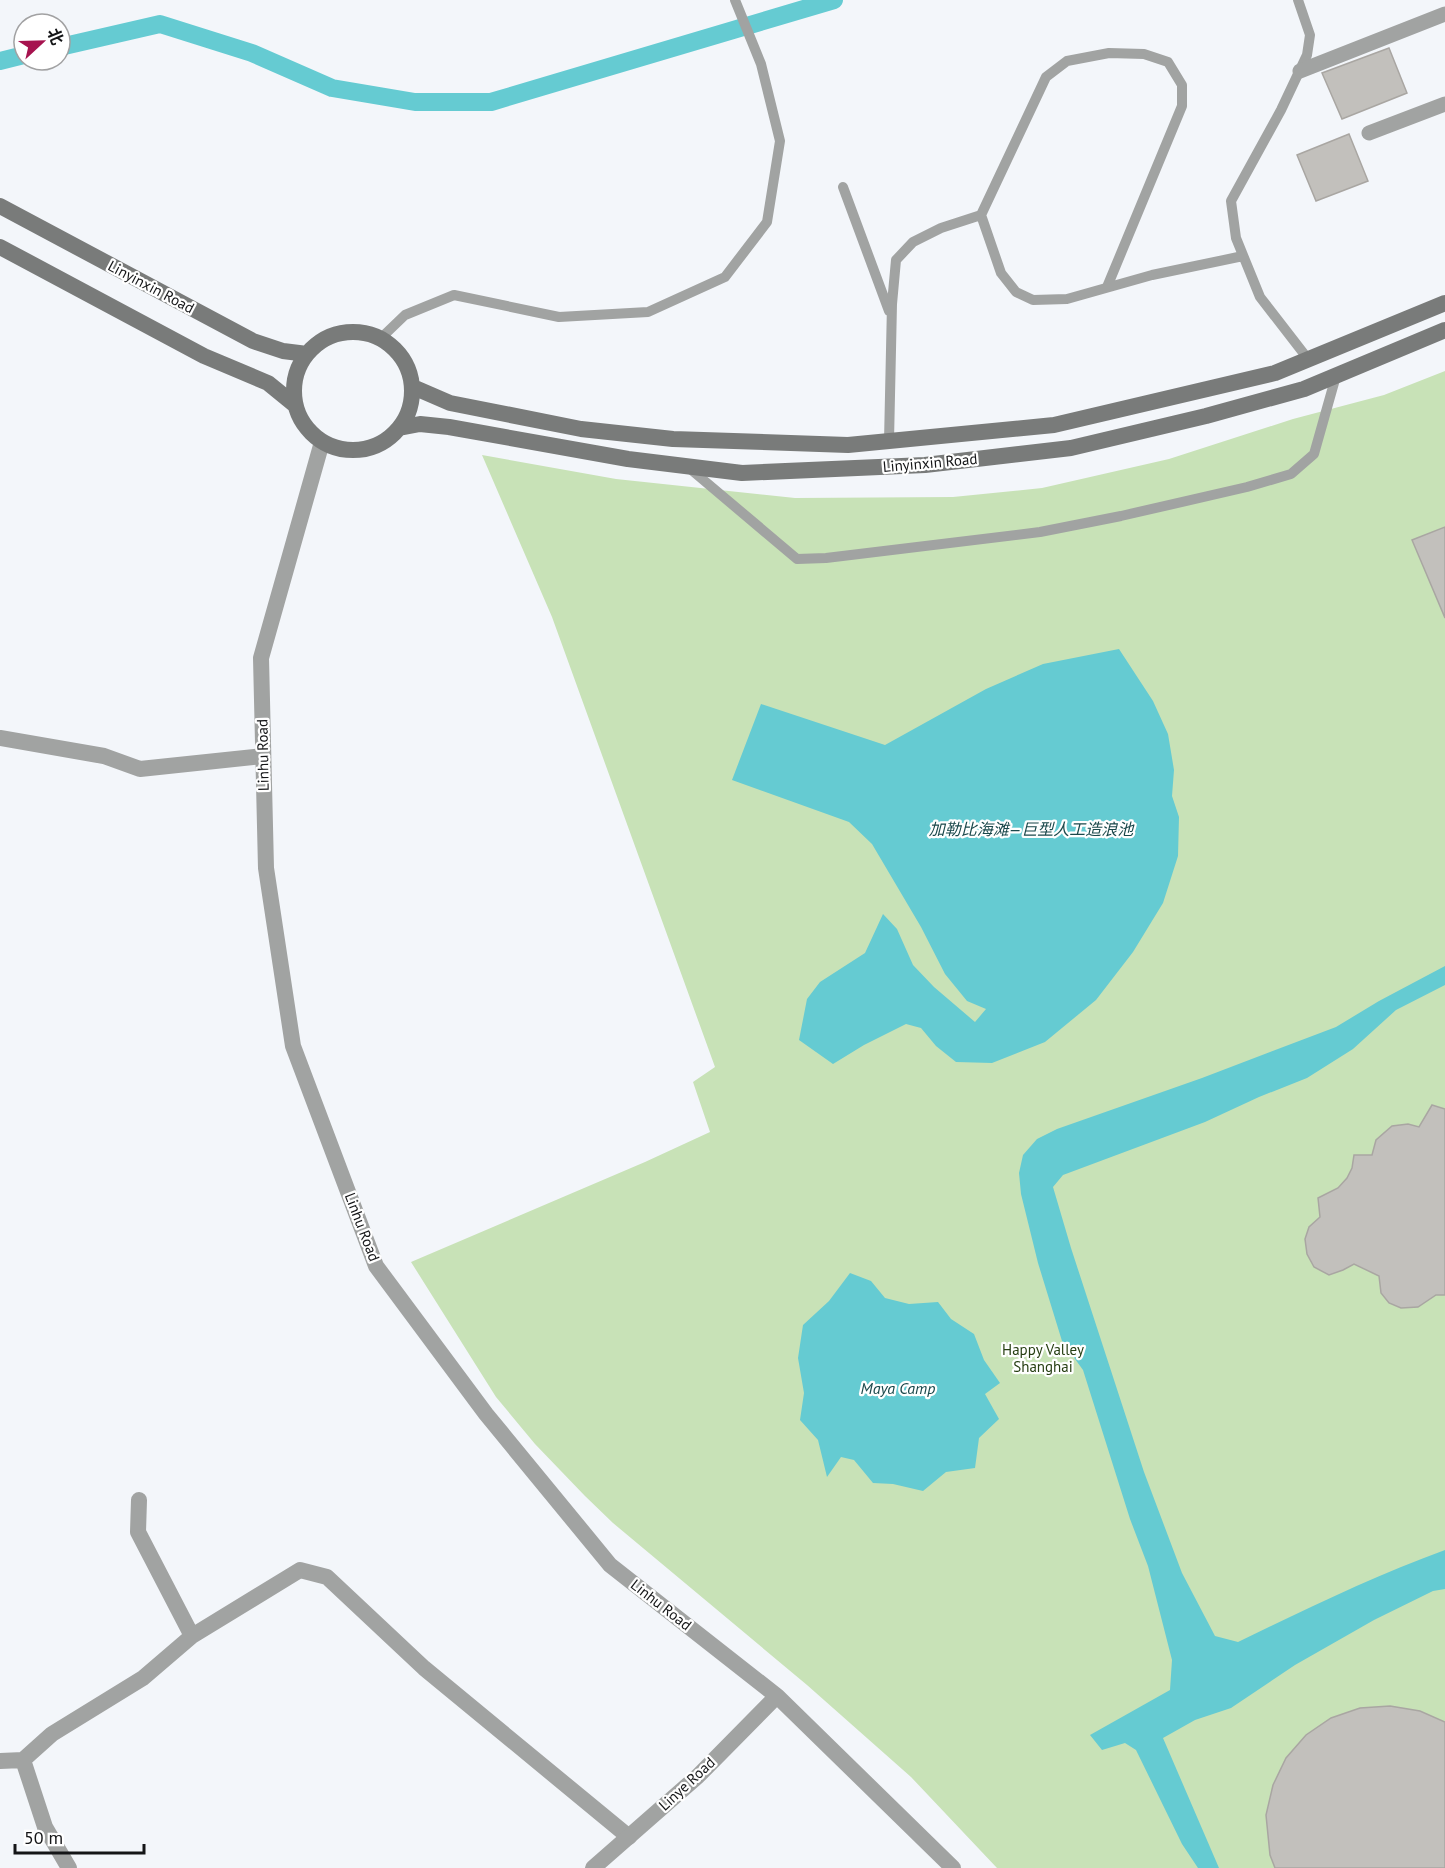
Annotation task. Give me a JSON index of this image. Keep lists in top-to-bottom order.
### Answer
{
  "streets": {
    "main road": ["Linyinxin Road"],
    "street": ["Linhu Road", "Linye Road"]
  },
  "crossings": [
    ["Linyinxin Road", "Linhu Road"],
    ["Linhu Road", "Linye Road"]
  ],
  "water": ["加勒比海滩—巨型人工造浪池", "Maya Camp"],
  "parks": ["Happy Valley Shanghai"],
  "scale_bar": "50 m",
  "north": "right"
}
